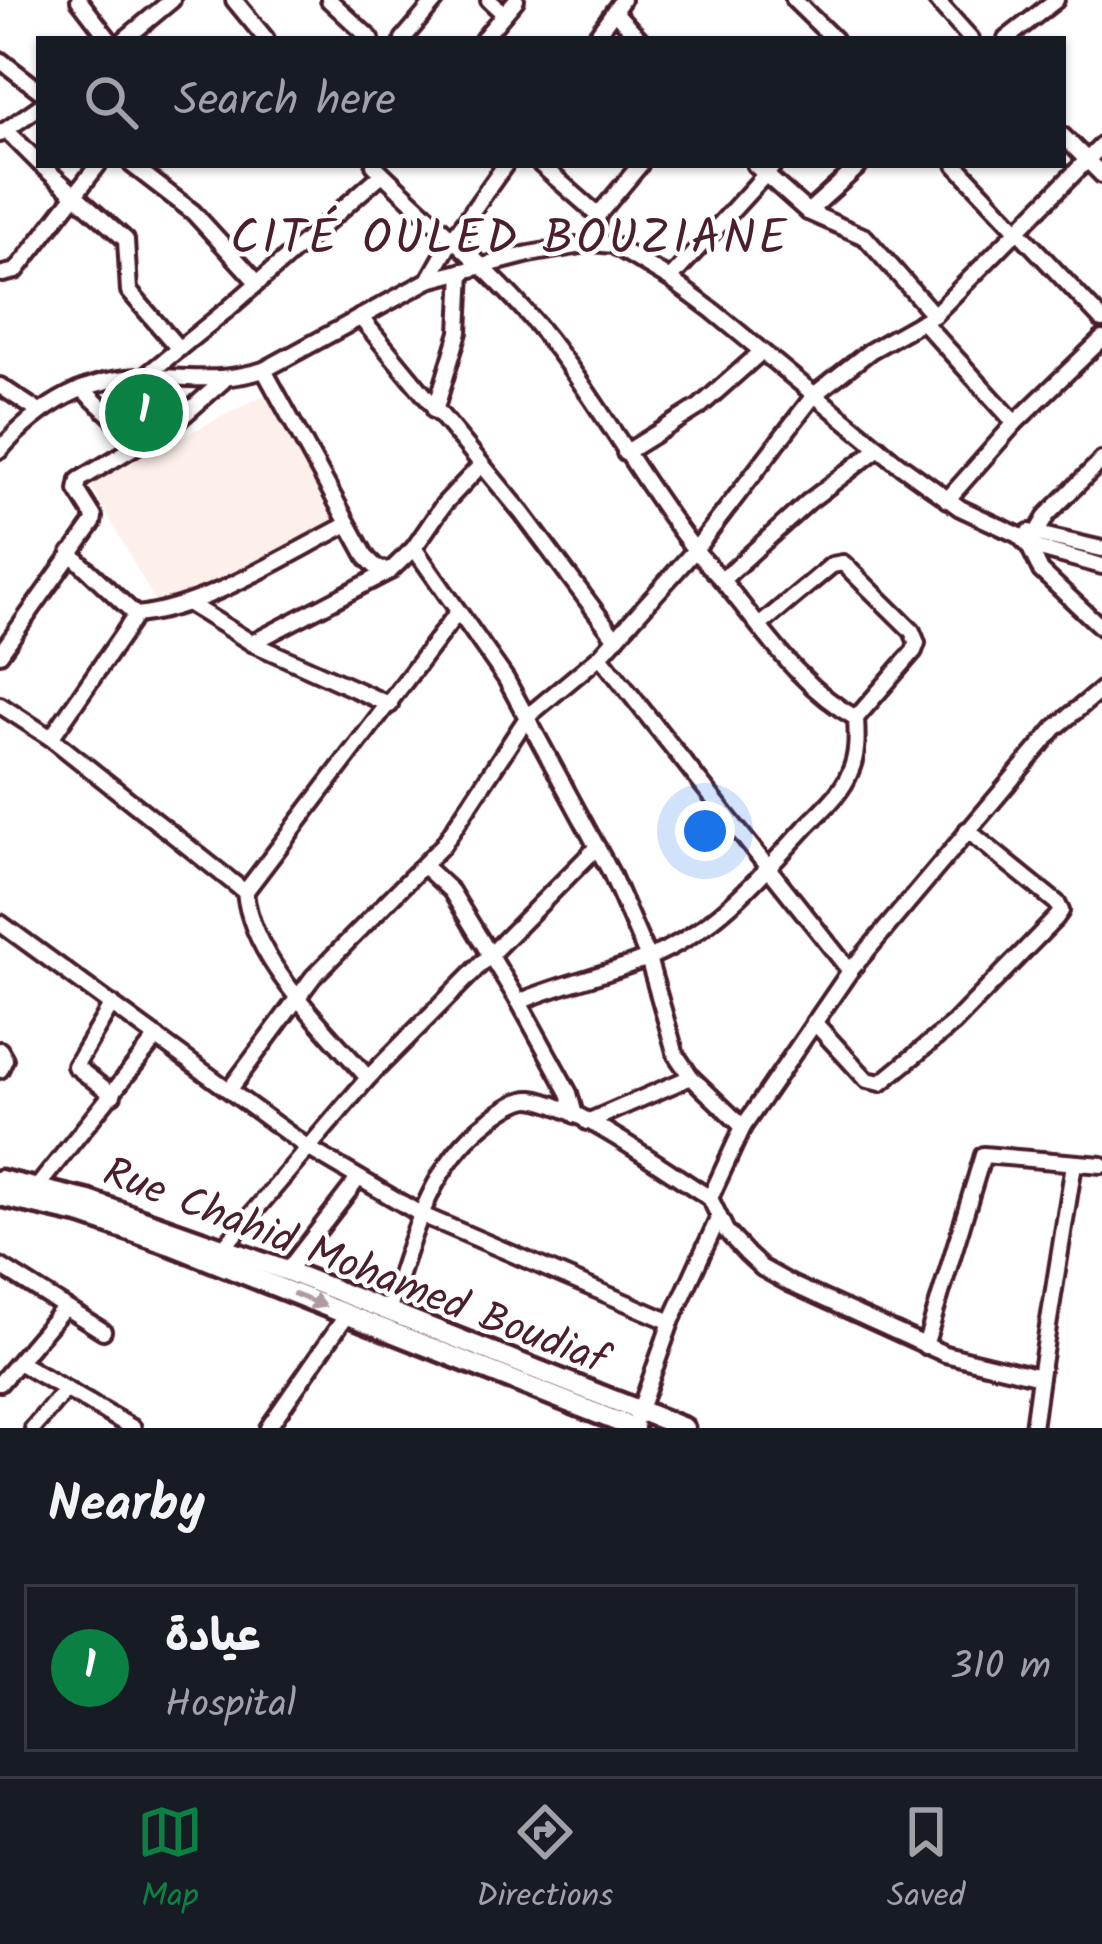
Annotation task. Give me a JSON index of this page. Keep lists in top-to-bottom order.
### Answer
{
  "streets": {
    "main road": ["Rue Chahid Mohamed Boudiaf"]
  },
  "districts": ["CITÉ OULED BOUZIANE"],
  "page": {
    "search": "Search here",
    "pins": "1",
    "heading": "Nearby",
    "list": [
      {
        "mark": "1",
        "name": "عيادة",
        "note": "Hospital",
        "value": "310 m"
      }
    ],
    "nav": ["Map", "Directions", "Saved"]
  }
}
